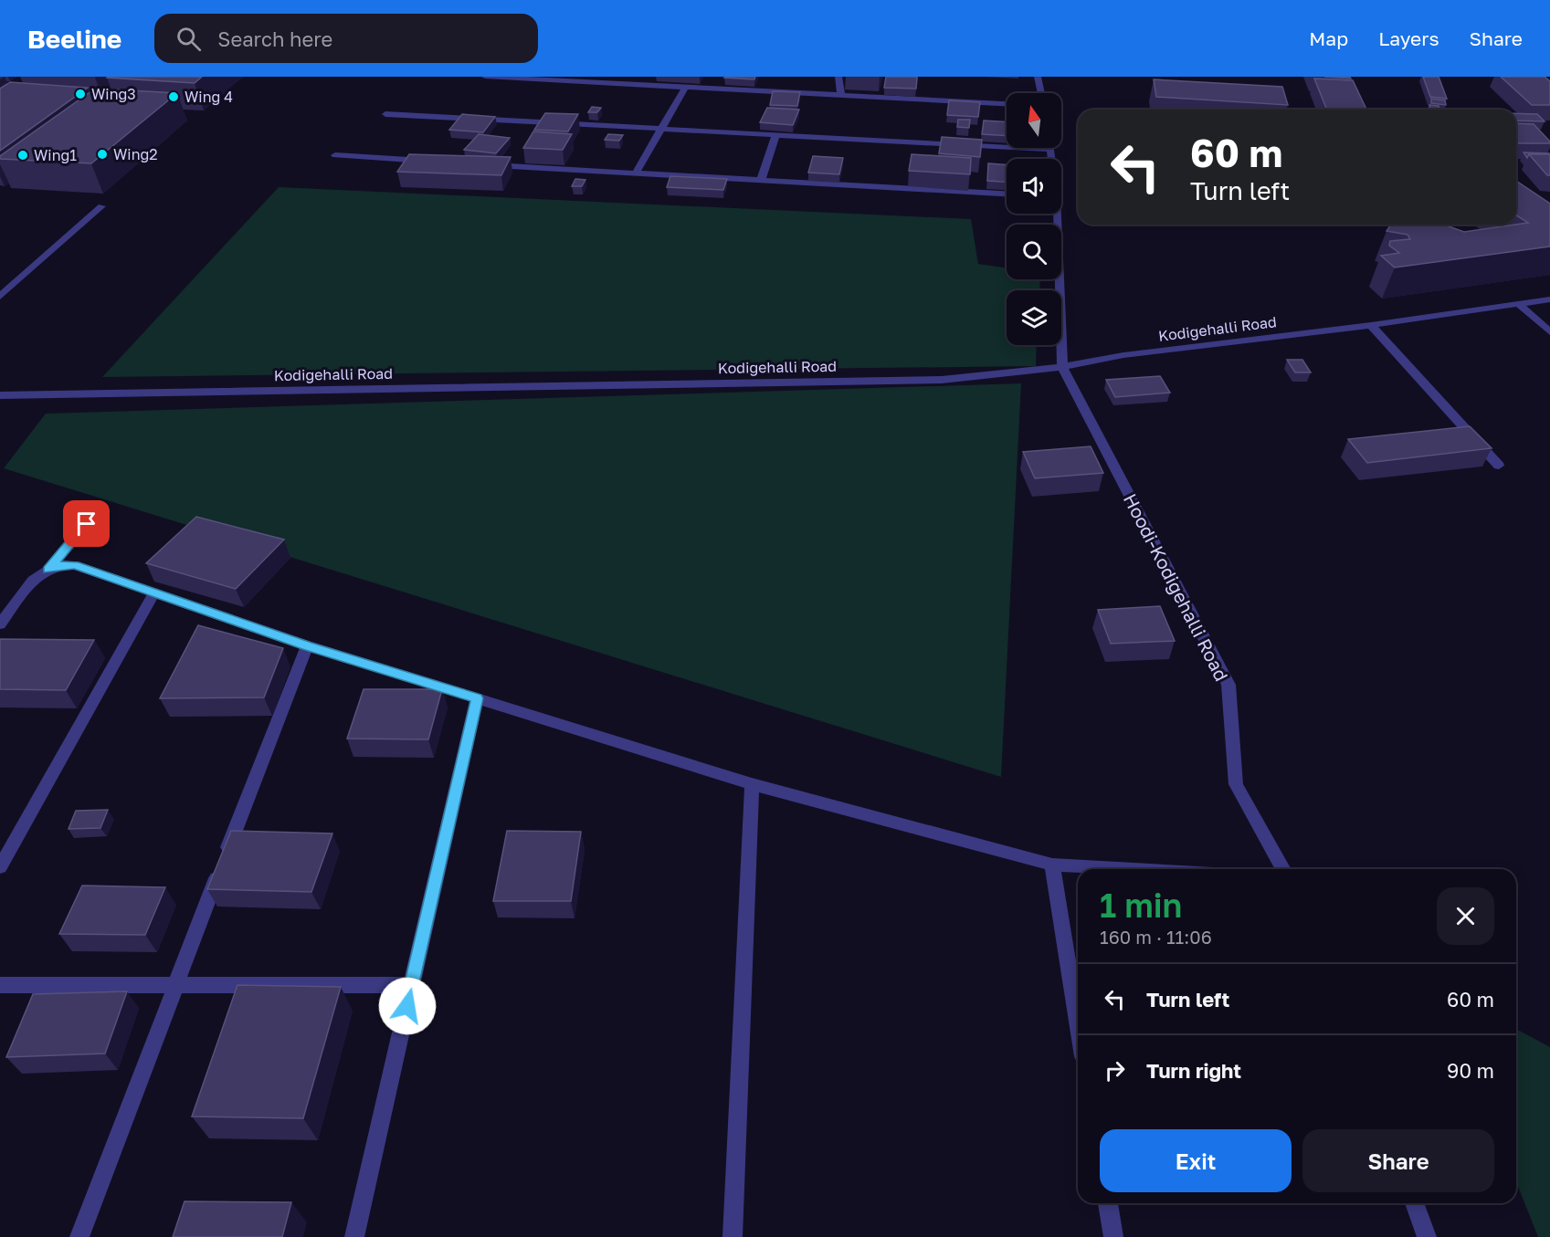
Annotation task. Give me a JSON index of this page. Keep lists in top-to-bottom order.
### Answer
{
  "streets": {
    "street": ["Kodigehalli Road", "Hoodi-Kodigehalli Road"]
  },
  "crossings": [
    ["Kodigehalli Road", "Hoodi-Kodigehalli Road"]
  ],
  "places": [
    "Wing3",
    "Wing 4",
    "Wing2",
    "Wing1"
  ],
  "north": "top",
  "page": {
    "header": "Beeline",
    "search": "Search here",
    "nav": ["Map", "Layers", "Share"],
    "turn": ["60 m", "Turn left"],
    "heading": ["1 min", "160 m · 11:06"],
    "list": [
      {
        "name": "Turn left",
        "value": "60 m"
      },
      {
        "name": "Turn right",
        "value": "90 m"
      }
    ],
    "buttons": ["Exit", "Share"]
  }
}
